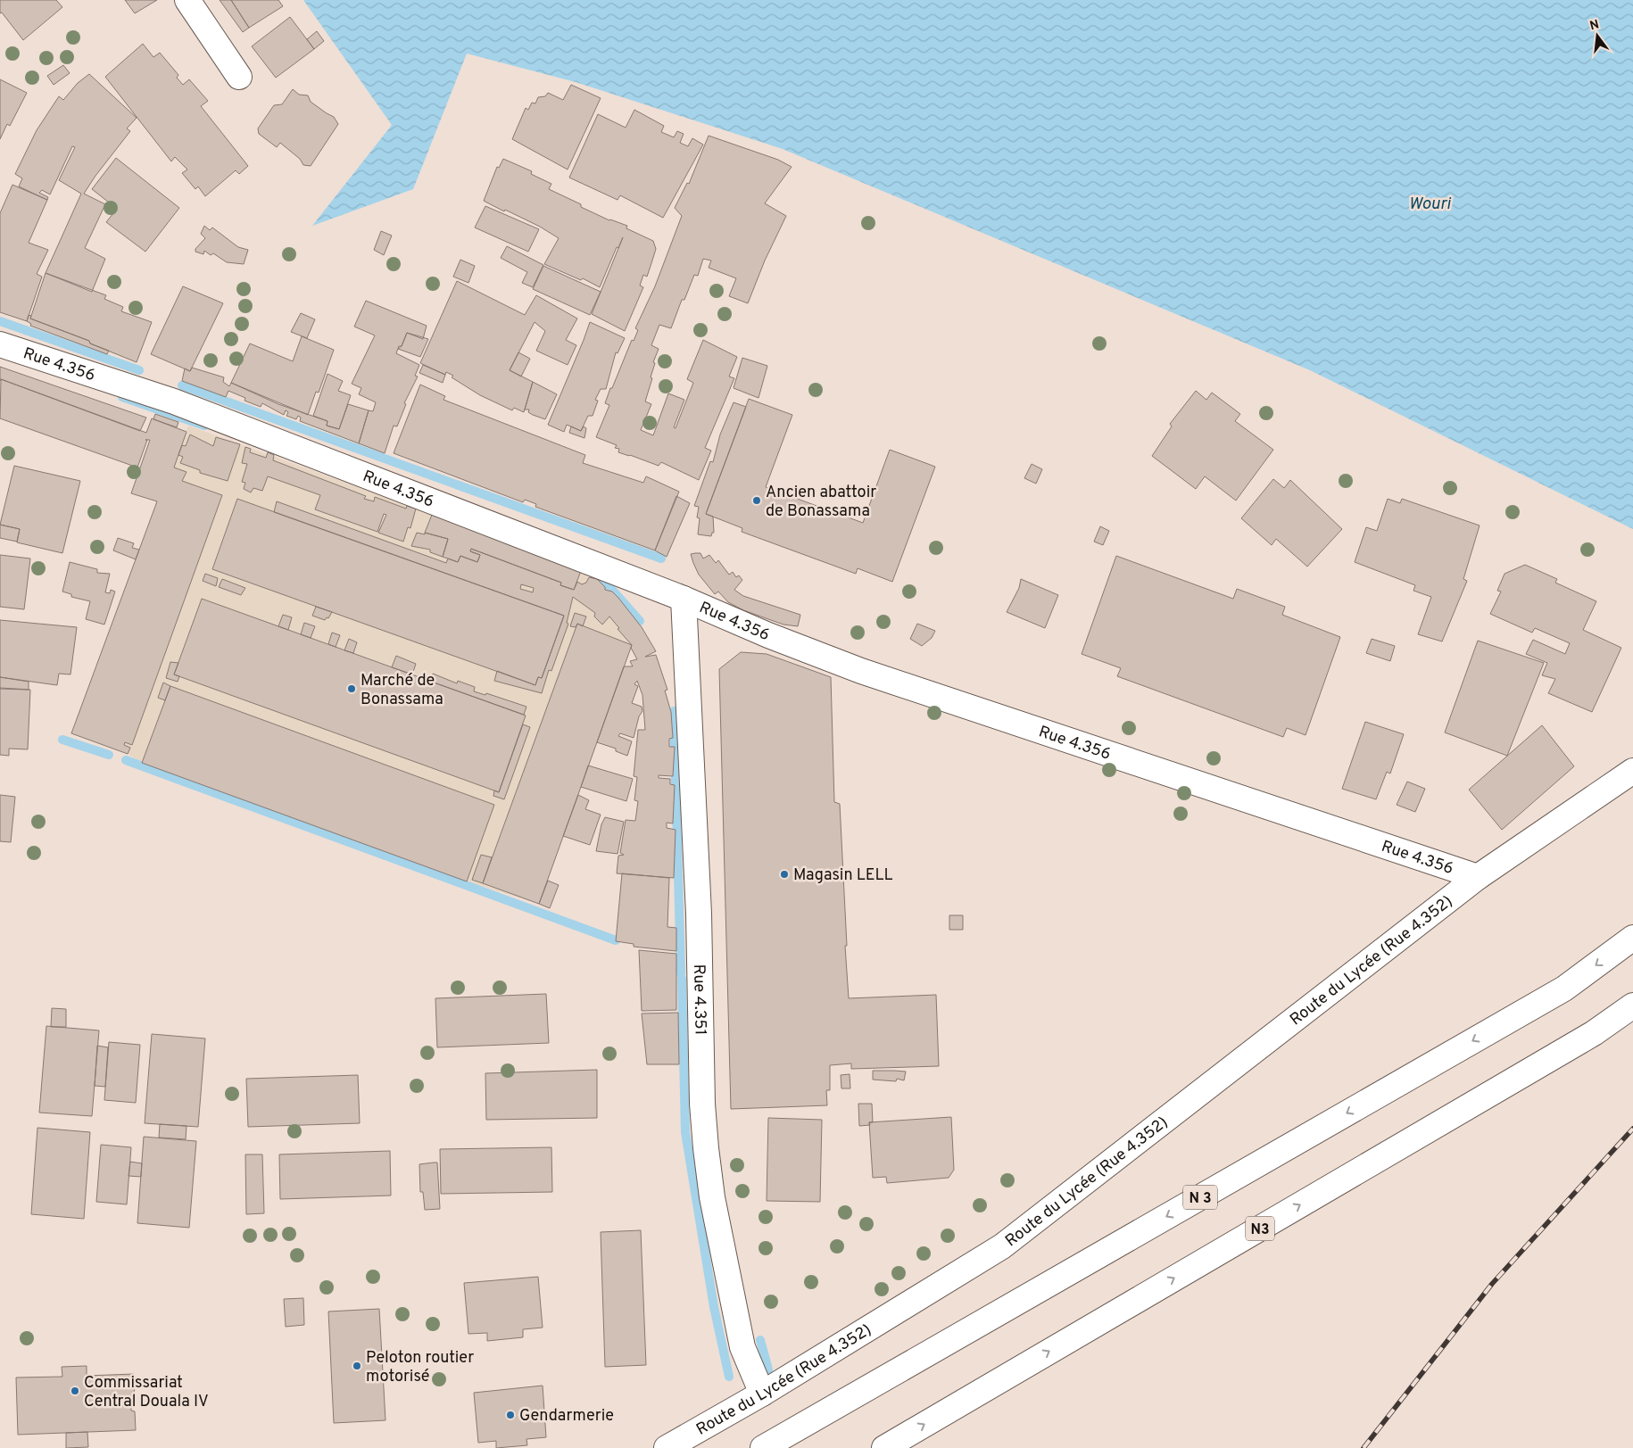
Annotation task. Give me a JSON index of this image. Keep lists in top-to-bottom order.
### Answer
{
  "streets": {
    "main road": [
      "Rue 4.356",
      "Route du Lycée (Rue 4.352)",
      "Rue 4.351",
      "N 3",
      "N3"
    ]
  },
  "crossings": [
    ["Rue 4.356", "Route du Lycée (Rue 4.352)"],
    ["Rue 4.356", "Rue 4.351"],
    ["Route du Lycée (Rue 4.352)", "Rue 4.351"]
  ],
  "water": ["Wouri"],
  "places": [
    "Ancien abattoir de Bonassama",
    "Marché de Bonassama",
    "Magasin LELL",
    "Peloton routier motorisé",
    "Commissariat Central Douala IV",
    "Gendarmerie"
  ],
  "north": "top"
}
